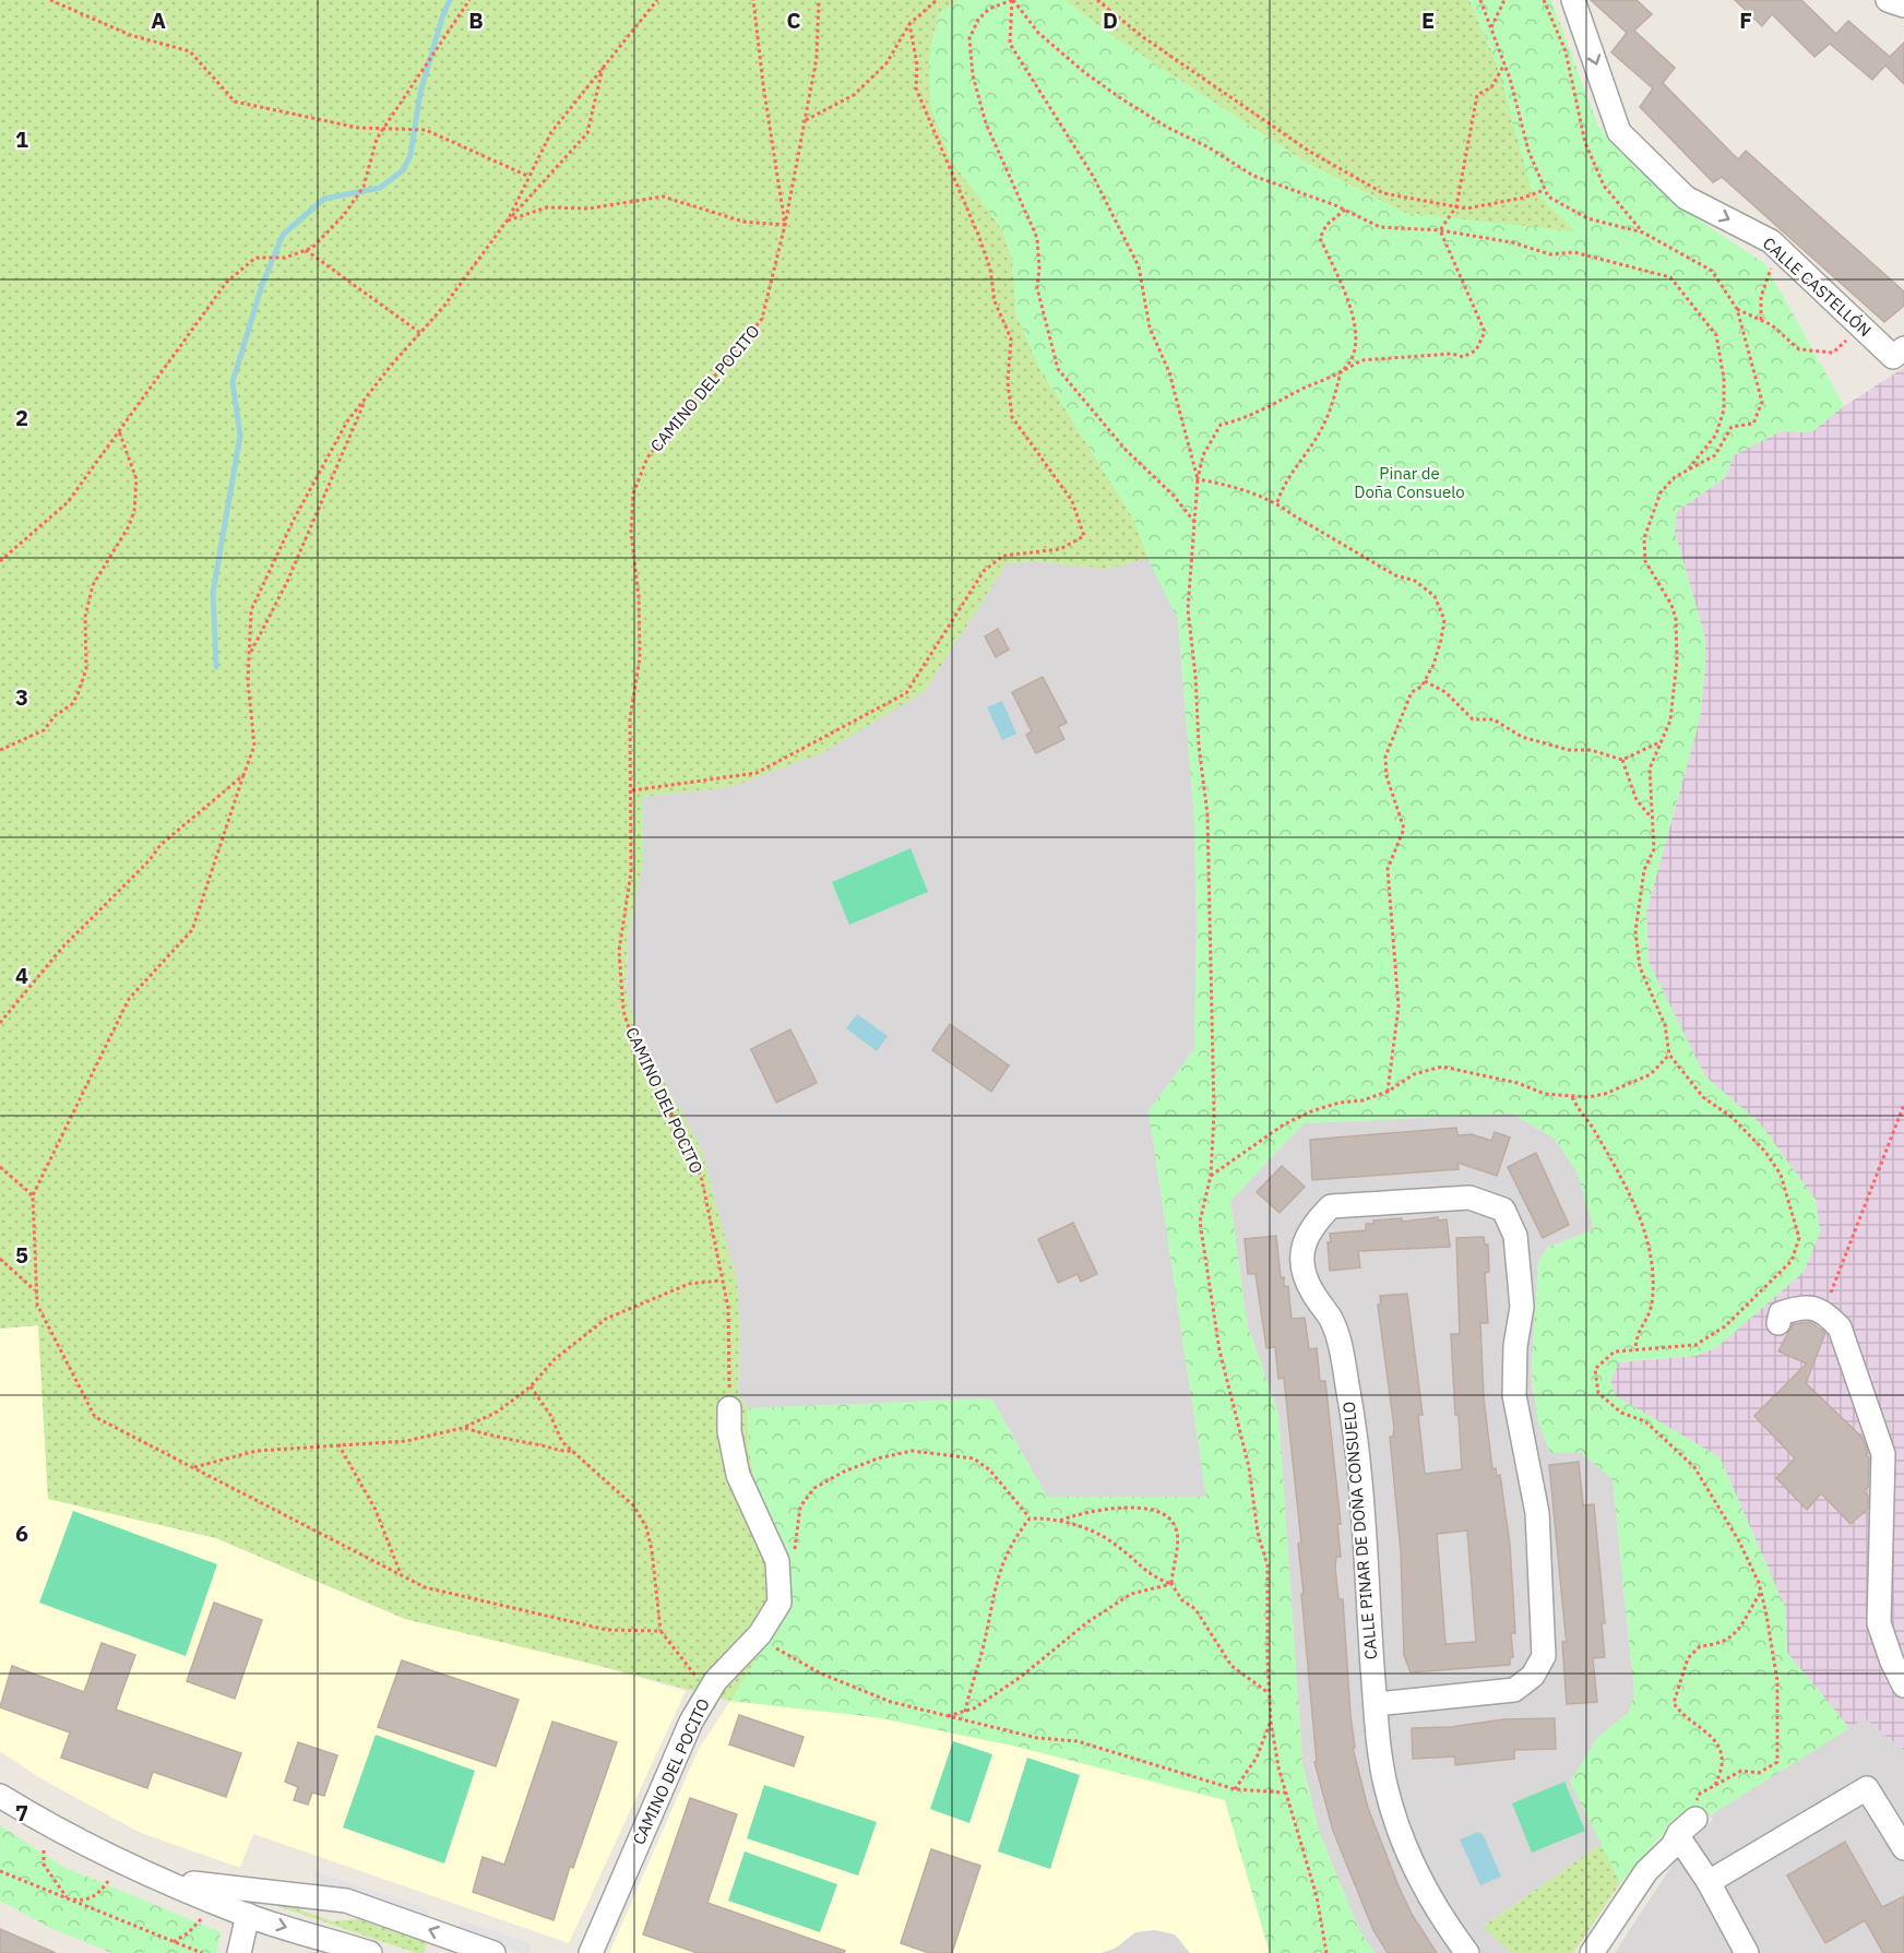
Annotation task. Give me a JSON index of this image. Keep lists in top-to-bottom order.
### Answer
{
  "streets": {
    "street": ["CALLE CASTELLÓN", "CAMINO DEL POCITO", "CALLE PINAR DE DOÑA CONSUELO"]
  },
  "one_way": ["CALLE CASTELLÓN"],
  "parks": ["Pinar de Doña Consuelo"],
  "grid": {
    "columns": [
      "A",
      "B",
      "C",
      "D",
      "E",
      "F"
    ],
    "rows": [
      "1",
      "2",
      "3",
      "4",
      "5",
      "6",
      "7"
    ]
  }
}
